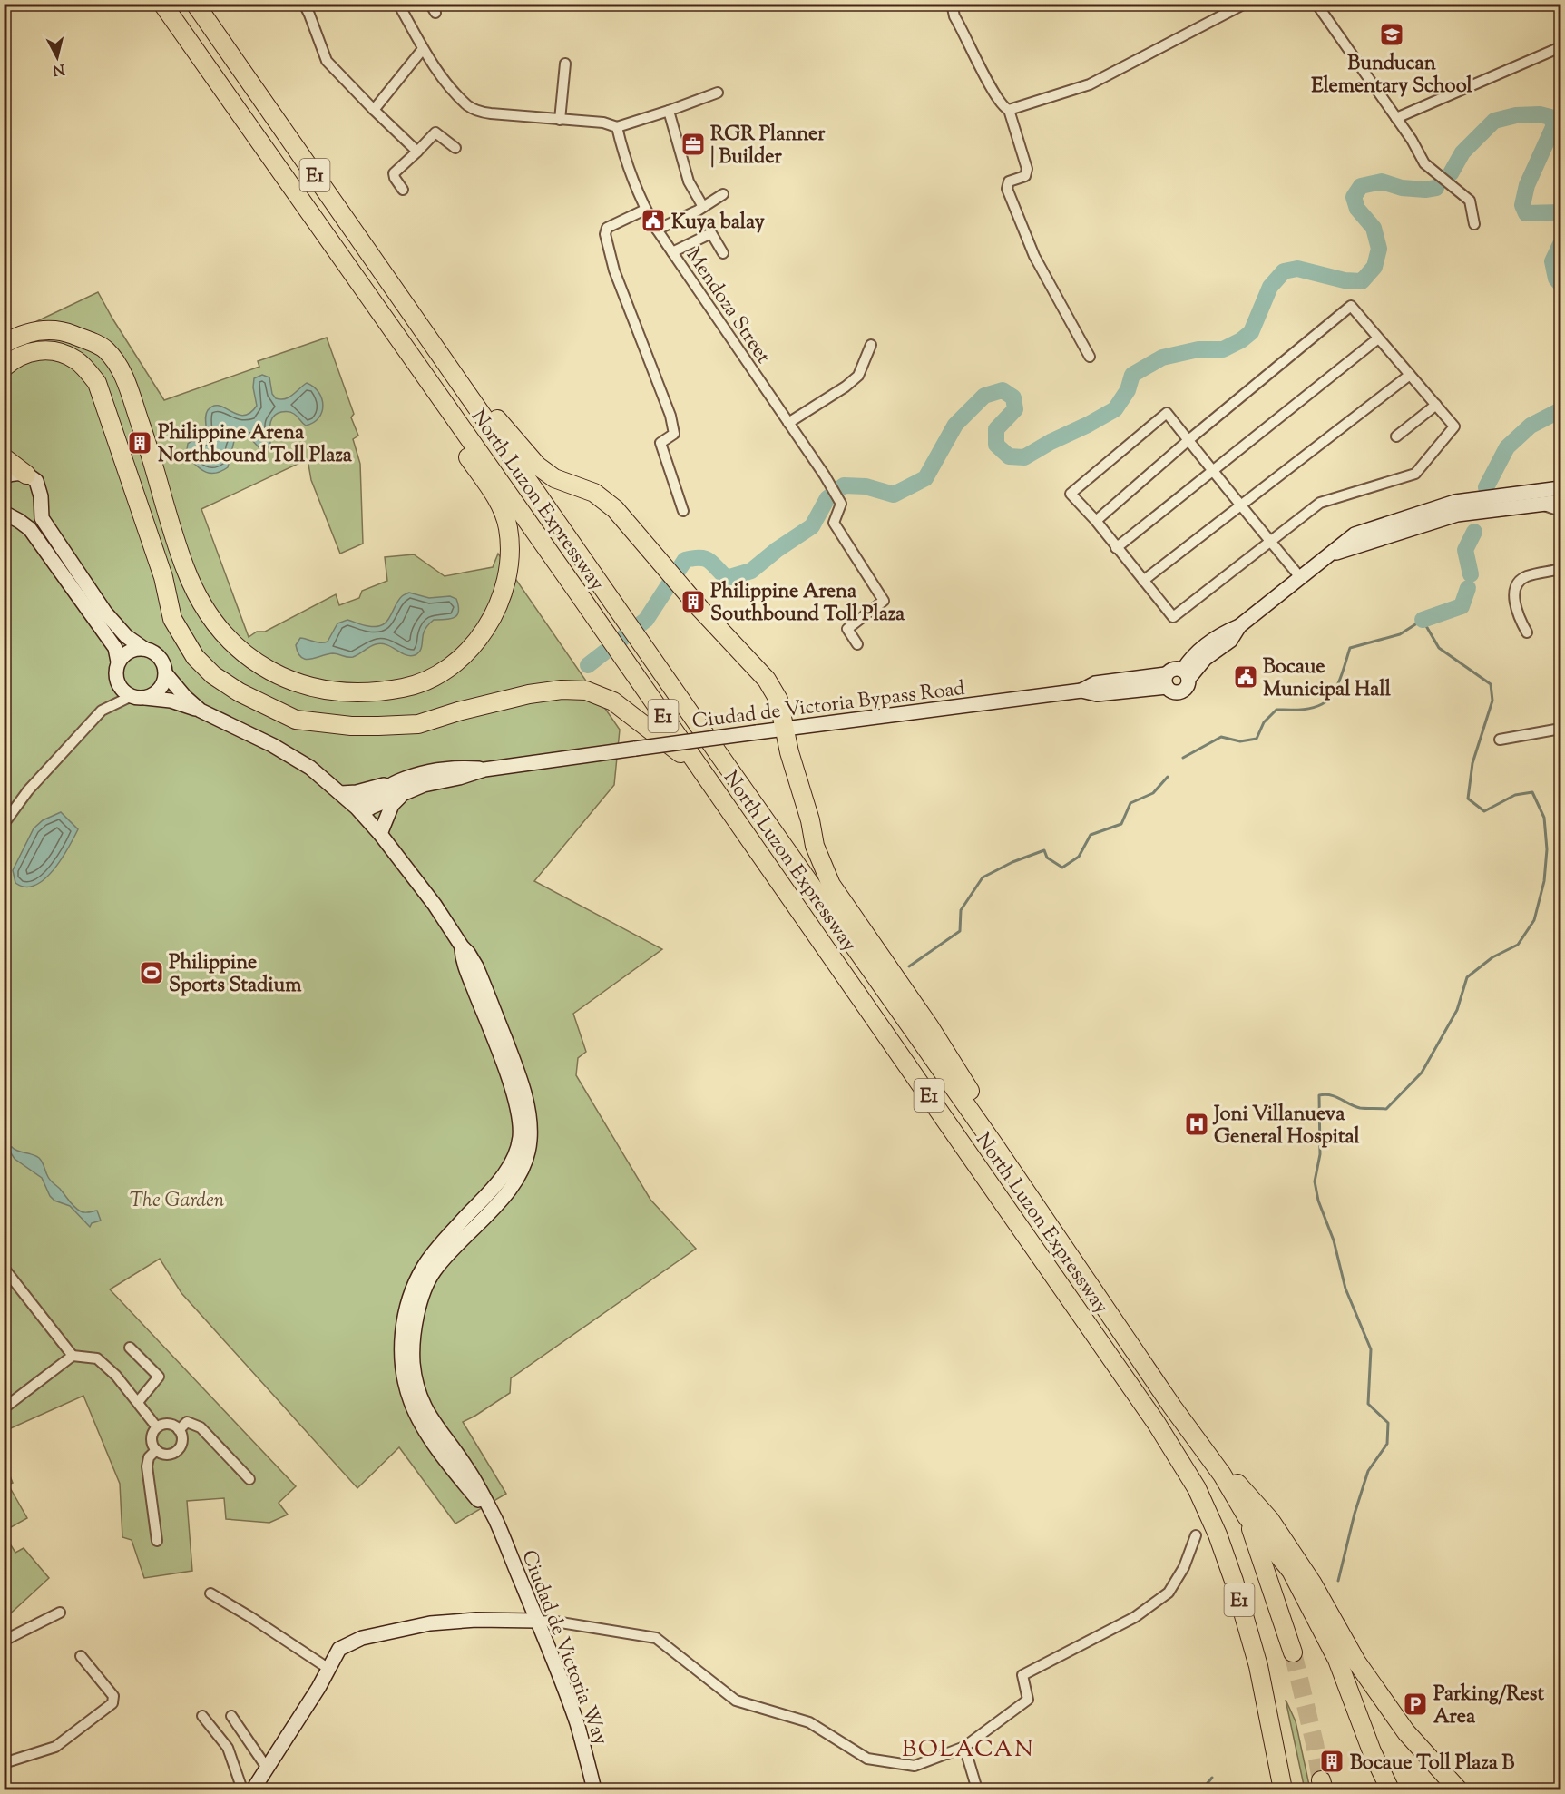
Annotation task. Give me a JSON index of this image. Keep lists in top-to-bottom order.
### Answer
{
  "streets": {
    "highway": ["E1", "North Luzon Expressway"],
    "main road": ["Ciudad de Victoria Bypass Road", "Ciudad de Victoria Way"],
    "street": ["Mendoza Street"]
  },
  "crossings": [
    ["Ciudad de Victoria Bypass Road", "Ciudad de Victoria Way"]
  ],
  "districts": ["BOLACAN"],
  "parks": ["The Garden"],
  "places": {
    "school or university": ["Bunducan Elementary School"],
    "office": ["RGR Planner | Builder"],
    "public building": ["Kuya balay", "Bocaue Municipal Hall"],
    "building": ["Philippine Arena Northbound Toll Plaza", "Philippine Arena Southbound Toll Plaza", "Bocaue Toll Plaza B"],
    "sports": ["Philippine Sports Stadium"],
    "hospital": ["Joni Villanueva General Hospital"],
    "parking": ["Parking/Rest Area"]
  },
  "north": "bottom"
}
